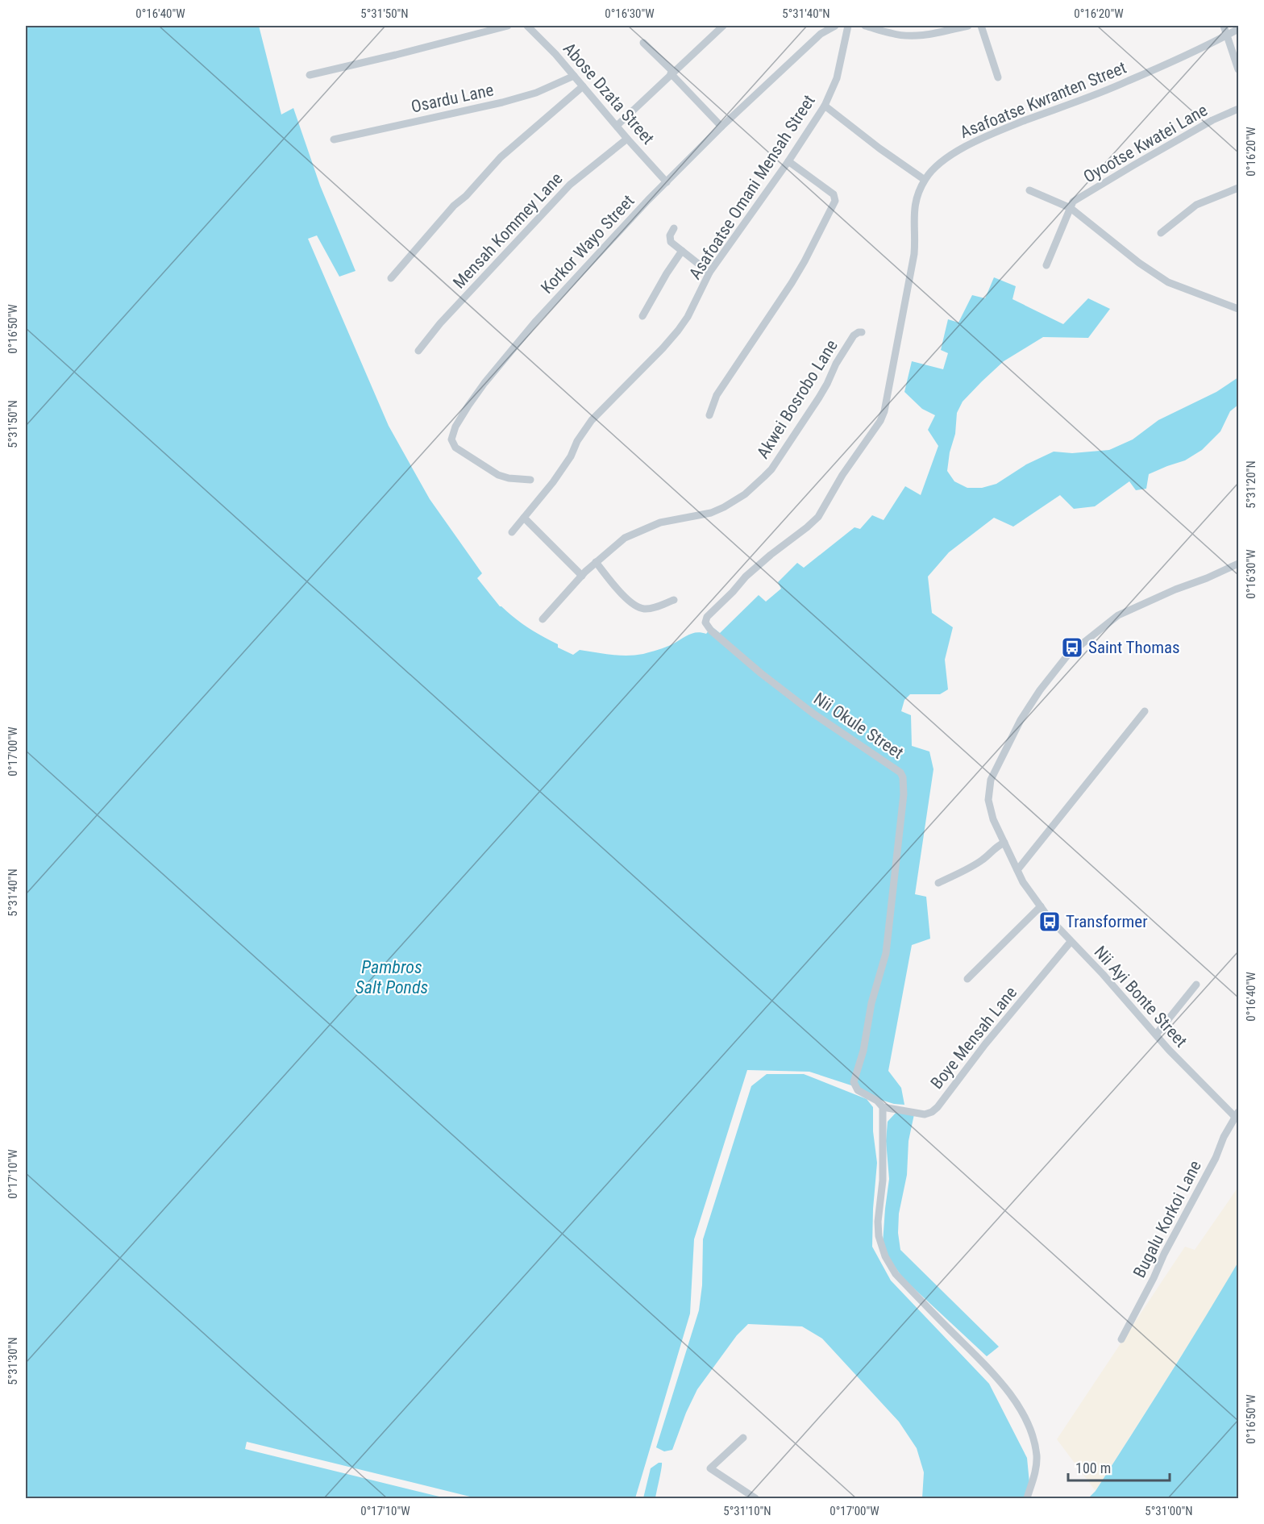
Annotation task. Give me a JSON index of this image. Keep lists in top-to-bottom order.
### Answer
{
  "streets": {
    "street": [
      "Abose Dzata Street",
      "Osardu Lane",
      "Asafoatse Kwranten Street",
      "Oyootse Kwatei Lane",
      "Asafoatse Omani Mensah Street",
      "Mensah Kommey Lane",
      "Korkor Wayo Street",
      "Akwei Bosrobo Lane",
      "Nii Okule Street",
      "Nii Ayi Bonte Street",
      "Boye Mensah Lane",
      "Bugalu Korkoi Lane"
    ]
  },
  "crossings": [
    ["Abose Dzata Street", "Osardu Lane"],
    ["Abose Dzata Street", "Mensah Kommey Lane"],
    ["Abose Dzata Street", "Korkor Wayo Street"],
    ["Asafoatse Kwranten Street", "Nii Okule Street"],
    ["Nii Okule Street", "Boye Mensah Lane"],
    ["Nii Ayi Bonte Street", "Boye Mensah Lane"],
    ["Nii Ayi Bonte Street", "Bugalu Korkoi Lane"]
  ],
  "water": ["Pambros Salt Ponds"],
  "places": {
    "bus stop": ["Saint Thomas", "Transformer"]
  },
  "scale_bar": "100 m",
  "coordinates": [
    "0°16'40\"W",
    "5°31'50\"N",
    "0°16'30\"W",
    "5°31'40\"N",
    "0°16'20\"W",
    "0°16'50\"W",
    "5°31'20\"N",
    "0°17'00\"W",
    "0°17'10\"W",
    "5°31'30\"N",
    "5°31'10\"N",
    "5°31'00\"N"
  ]
}
